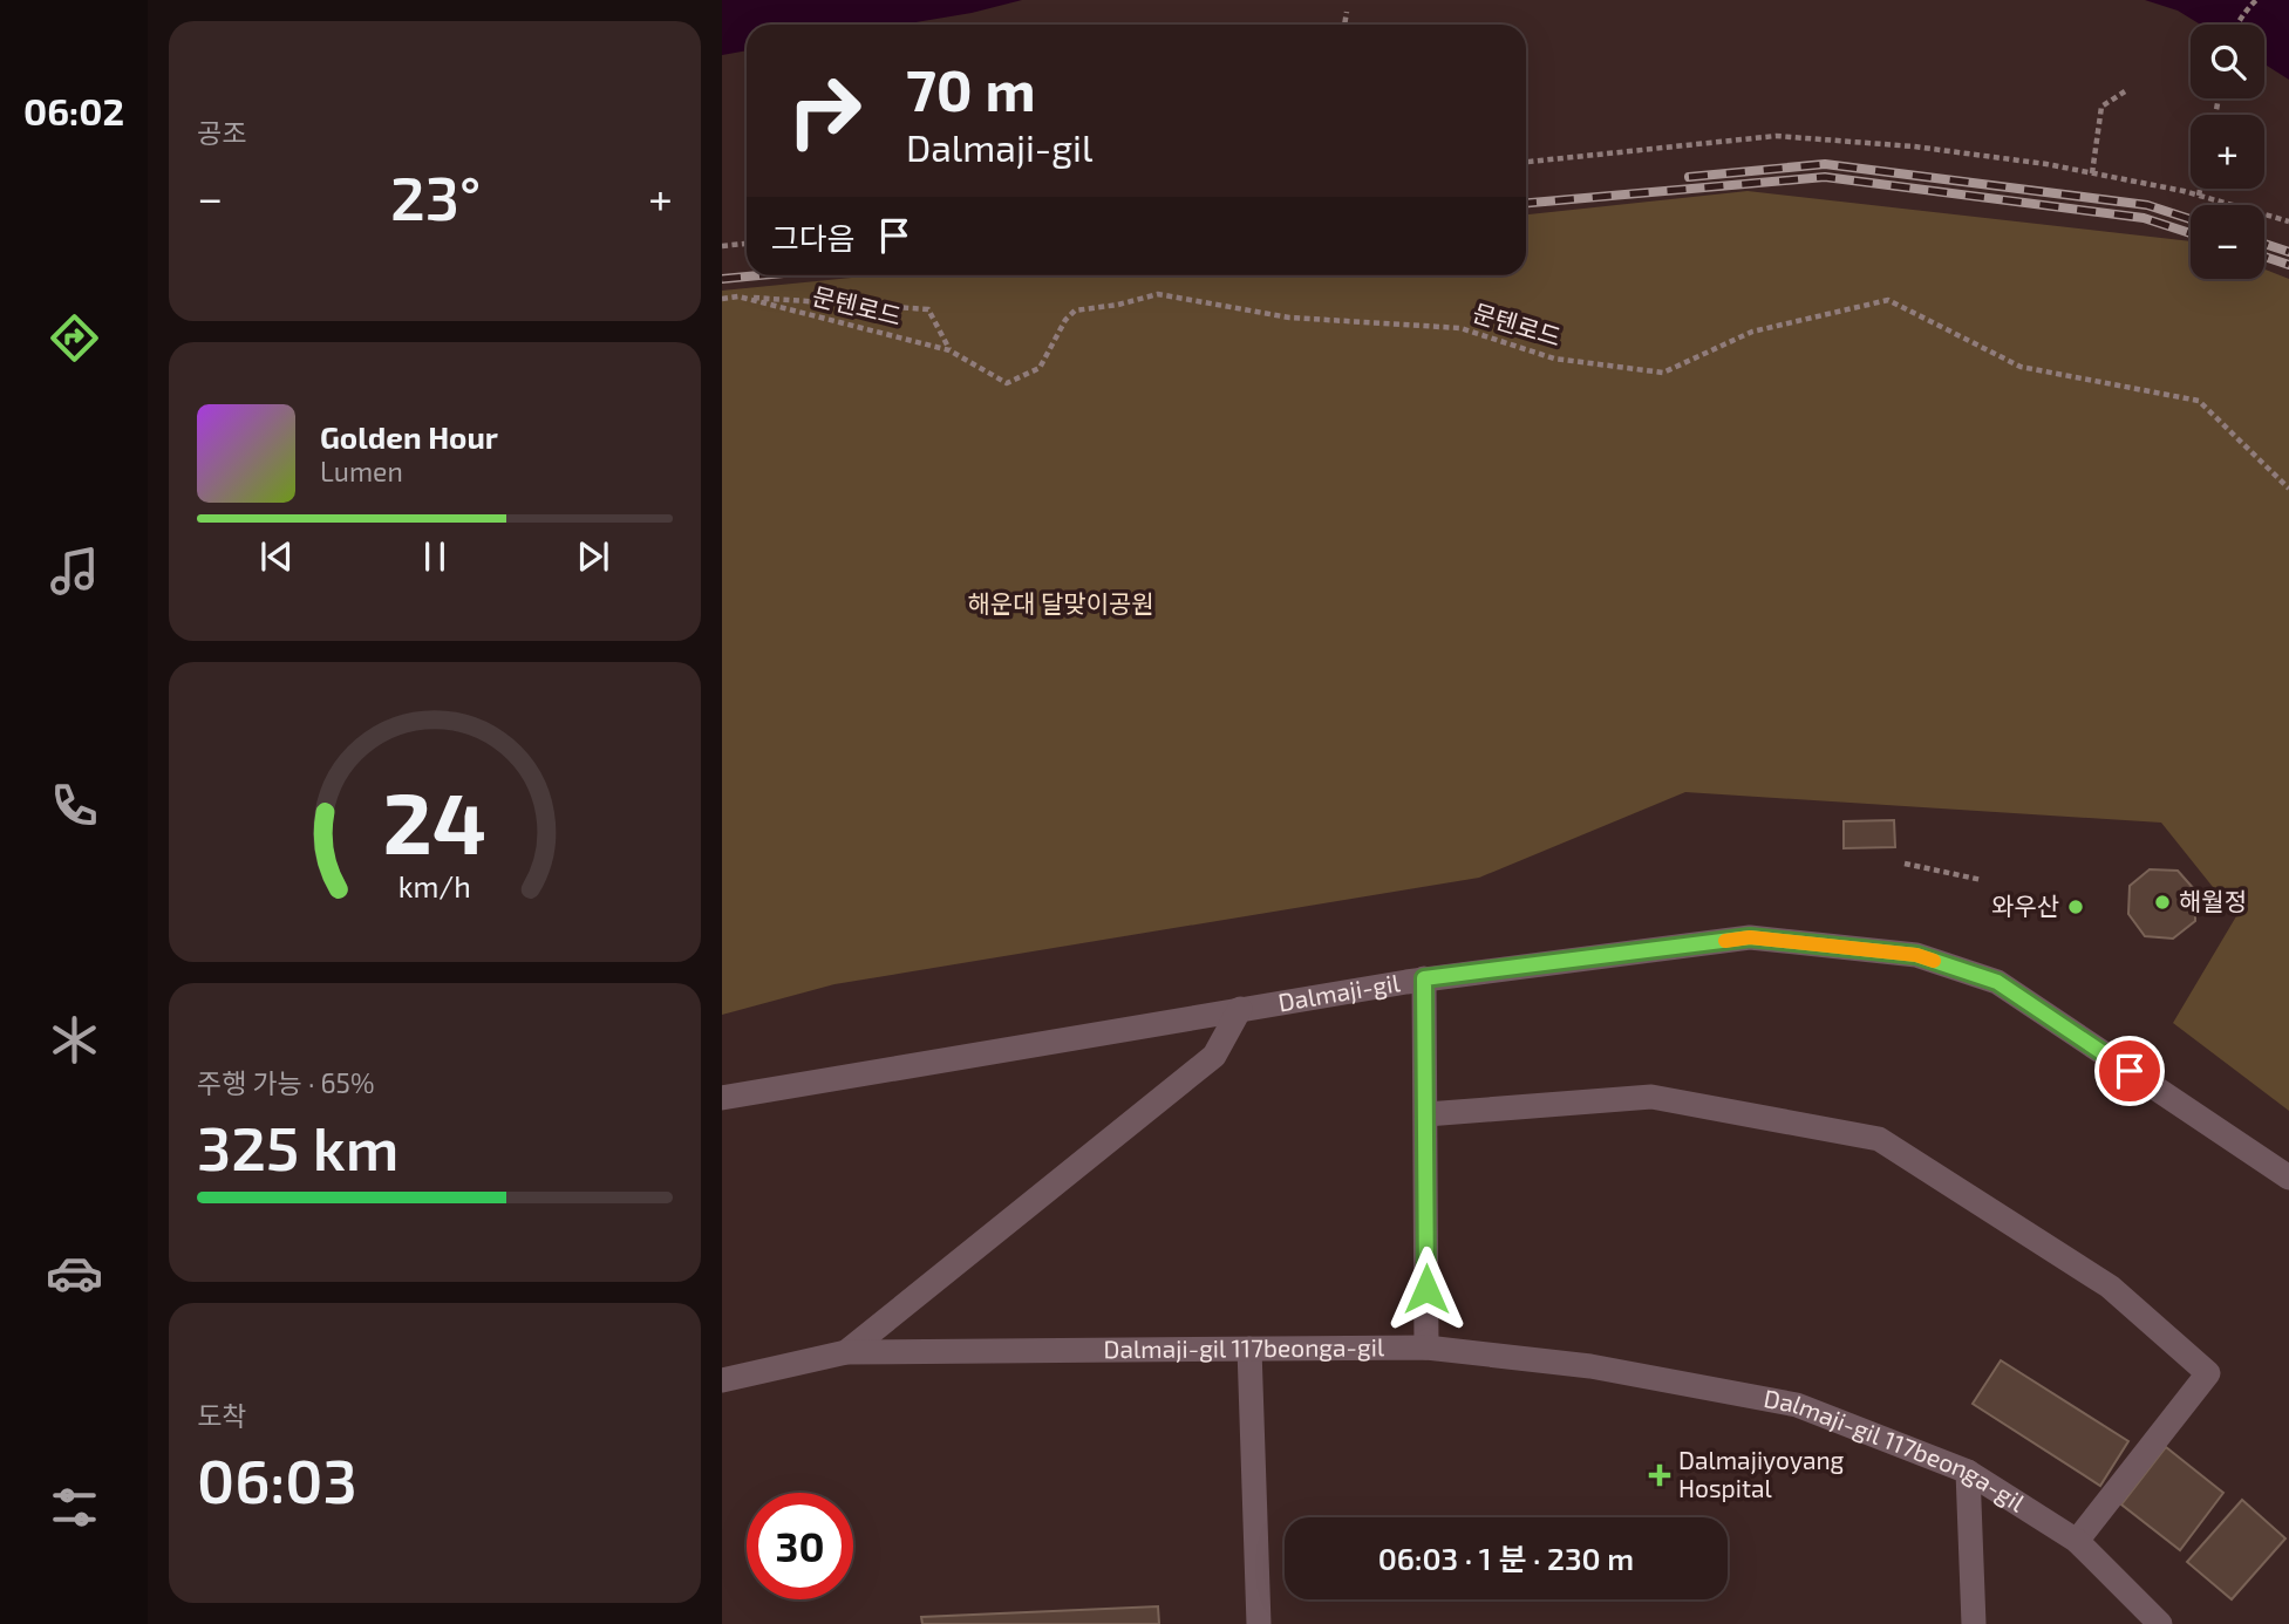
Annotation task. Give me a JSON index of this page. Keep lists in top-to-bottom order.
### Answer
{
  "streets": {
    "street": ["Dalmaji-gil", "Dalmaji-gil 117beonga-gil"],
    "path": ["문텐로드"]
  },
  "parks": ["해운대 달맞이공원"],
  "places": {
    "other": ["해월정", "와우산"],
    "health": ["Dalmajiyoyang Hospital"]
  },
  "page": {
    "tabs": "06:02",
    "tile": [
      "공조",
      ["주행 가능 · 65%", "325 km"],
      ["도착", "06:03"]
    ],
    "map_buttons": ["+", "−"],
    "turn": ["70 m", "Dalmaji-gil"],
    "heat": ["−", "23°", "+"],
    "then": "그다음",
    "song": ["Golden Hour", "Lumen"],
    "limit": "30",
    "trip": "06:03 · 1 분 · 230 m",
    "gauge": ["24", "km/h"]
  }
}
